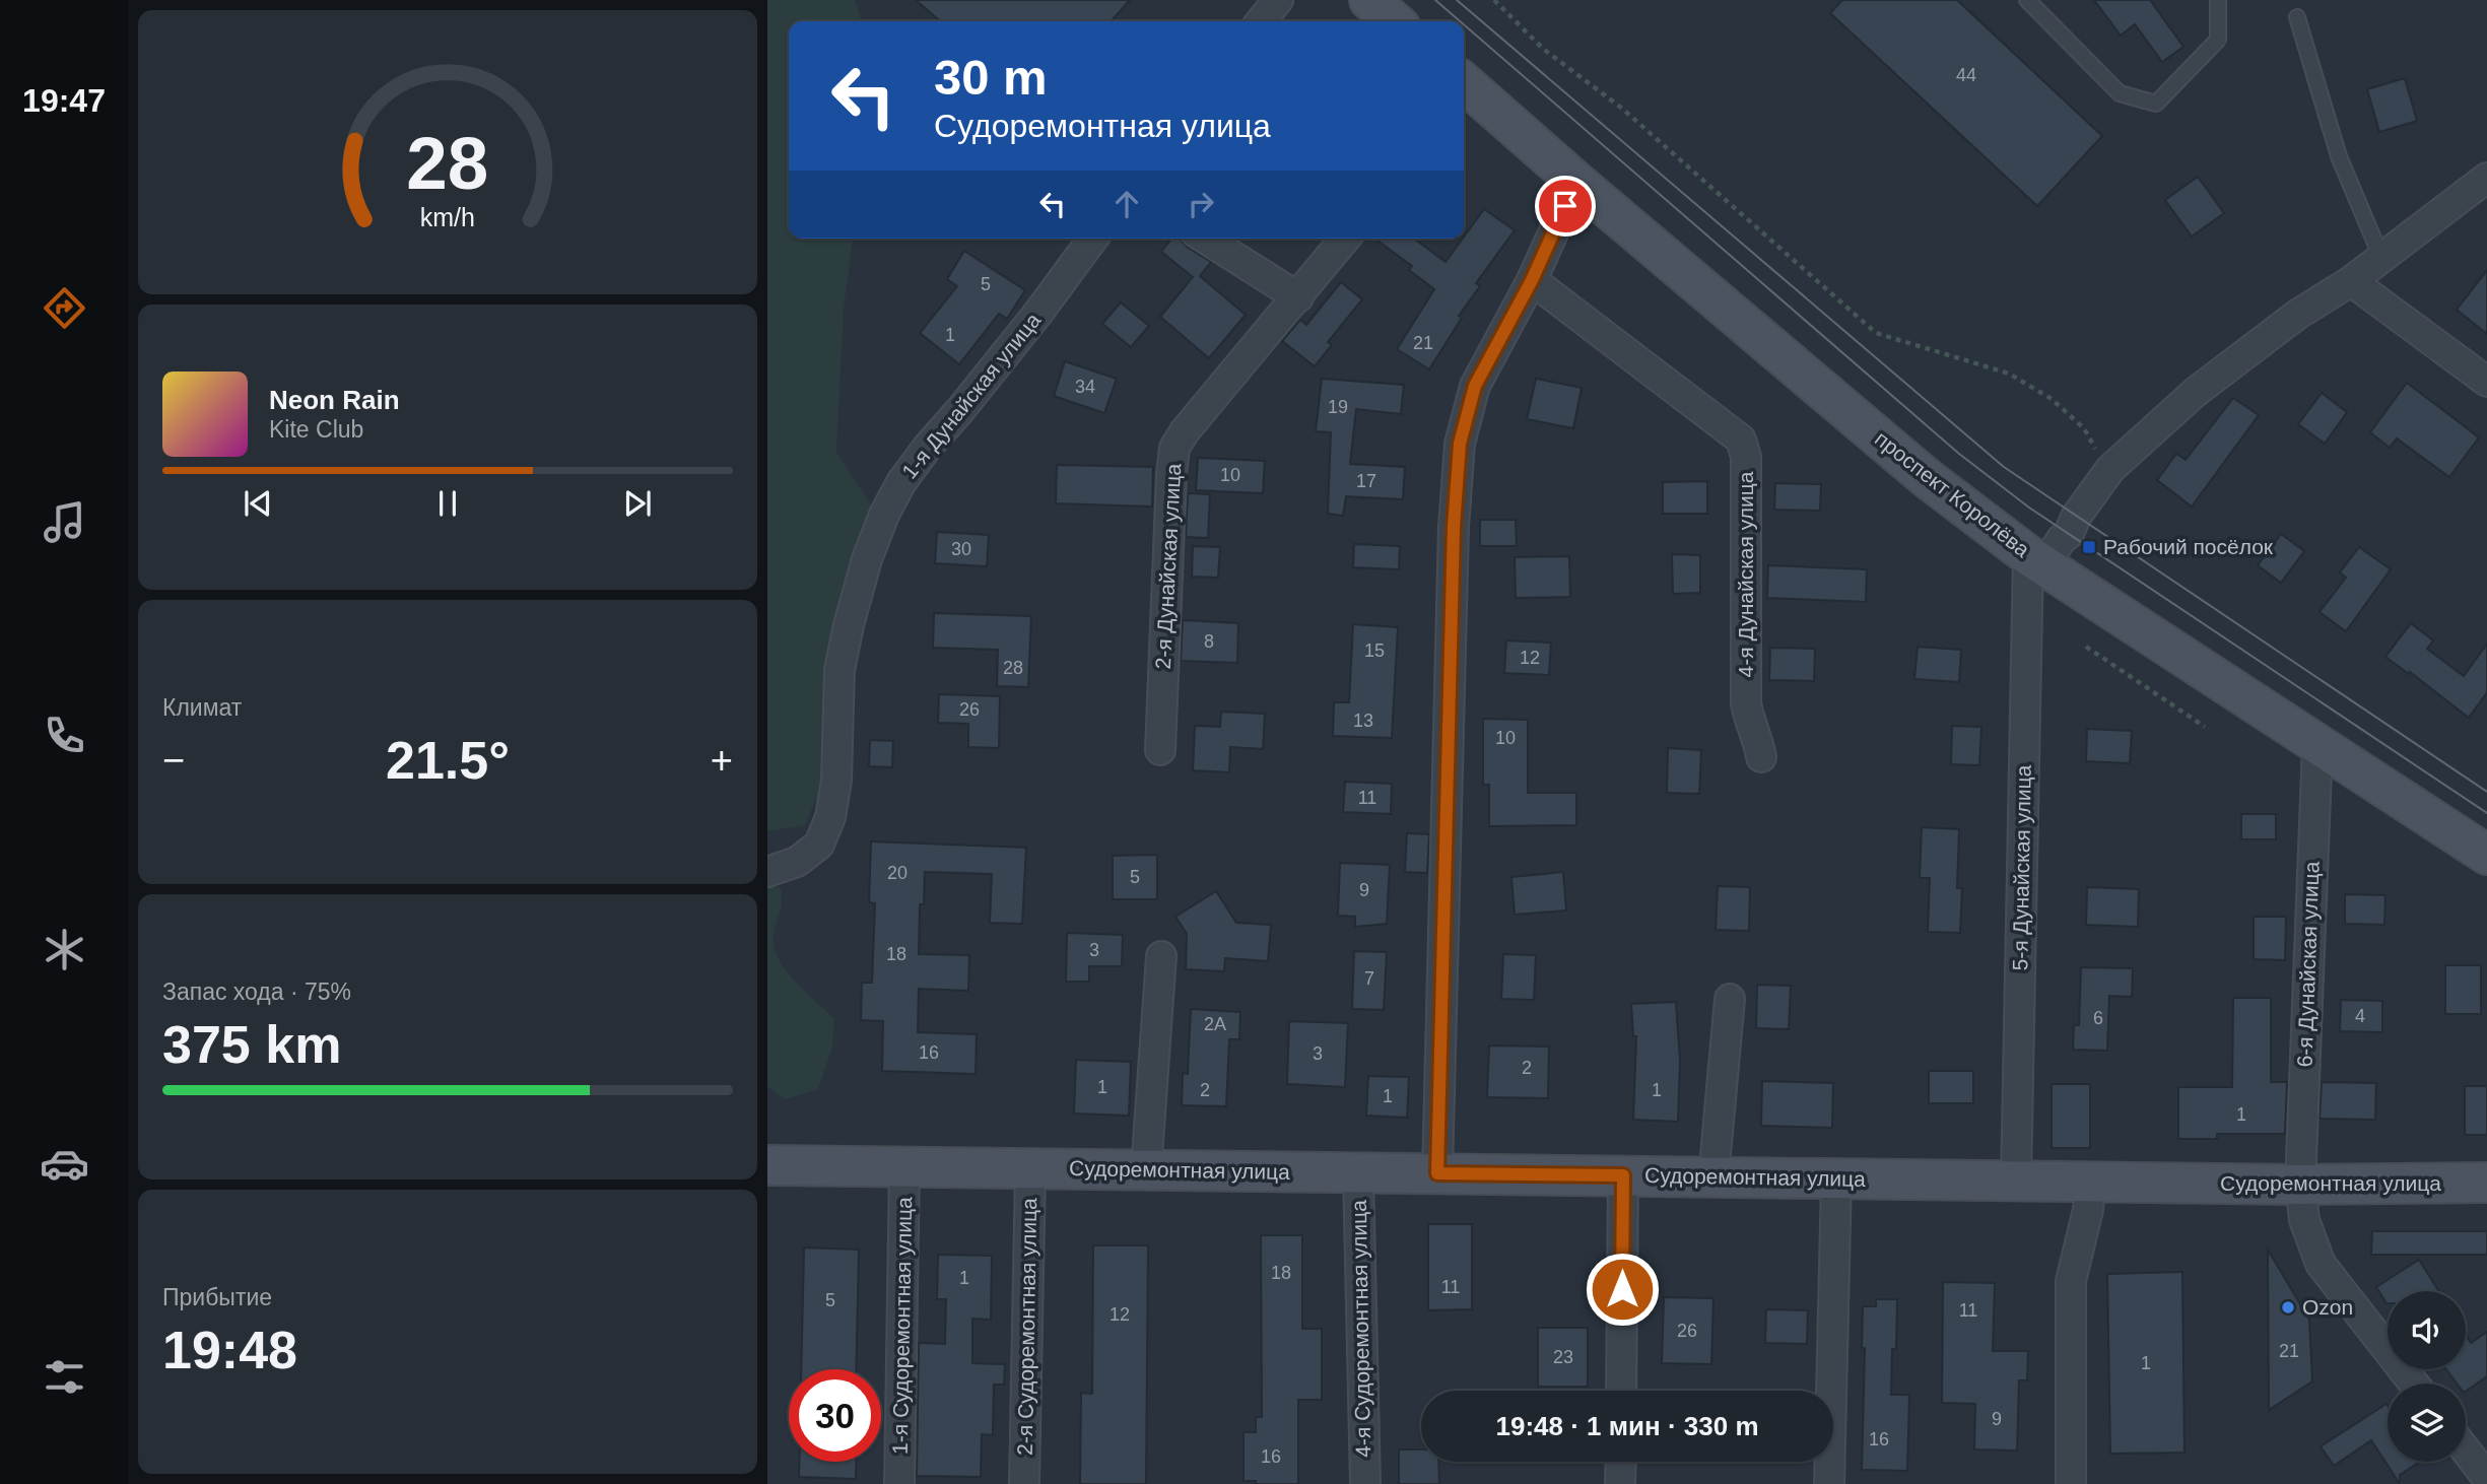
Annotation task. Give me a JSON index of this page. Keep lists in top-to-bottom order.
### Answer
{
  "streets": {
    "street": [
      "1-я Дунайская улица",
      "проспект Королёва",
      "2-я Дунайская улица",
      "4-я Дунайская улица",
      "5-я Дунайская улица",
      "6-я Дунайская улица",
      "Судоремонтная улица",
      "1-я Судоремонтная улица",
      "2-я Судоремонтная улица",
      "4-я Судоремонтная улица"
    ]
  },
  "crossings": [
    ["проспект Королёва", "5-я Дунайская улица"],
    ["проспект Королёва", "6-я Дунайская улица"],
    ["5-я Дунайская улица", "Судоремонтная улица"],
    ["6-я Дунайская улица", "Судоремонтная улица"],
    ["Судоремонтная улица", "1-я Судоремонтная улица"],
    ["Судоремонтная улица", "2-я Судоремонтная улица"],
    ["Судоремонтная улица", "4-я Судоремонтная улица"]
  ],
  "places": {
    "transit": ["Рабочий посёлок"],
    "other": ["Ozon"]
  },
  "house_numbers": [
    "44",
    "5",
    "1",
    "21",
    "34",
    "19",
    "10",
    "17",
    "30",
    "8",
    "15",
    "12",
    "28",
    "26",
    "13",
    "10",
    "11",
    "20",
    "5",
    "9",
    "3",
    "18",
    "7",
    "4",
    "6",
    "2А",
    "16",
    "3",
    "2",
    "1",
    "2",
    "1",
    "1",
    "1",
    "18",
    "1",
    "11",
    "5",
    "11",
    "12",
    "26",
    "21",
    "23",
    "1",
    "9",
    "16",
    "16"
  ],
  "page": {
    "tabs": "19:47",
    "turn": ["30 m", "Судоремонтная улица"],
    "song": ["Neon Rain", "Kite Club"],
    "tile": [
      "Климат",
      ["Запас хода · 75%", "375 km"],
      ["Прибытие", "19:48"]
    ],
    "heat": ["−", "21.5°", "+"],
    "limit": "30",
    "trip": "19:48 · 1 мин · 330 m",
    "gauge": ["28", "km/h"]
  }
}
